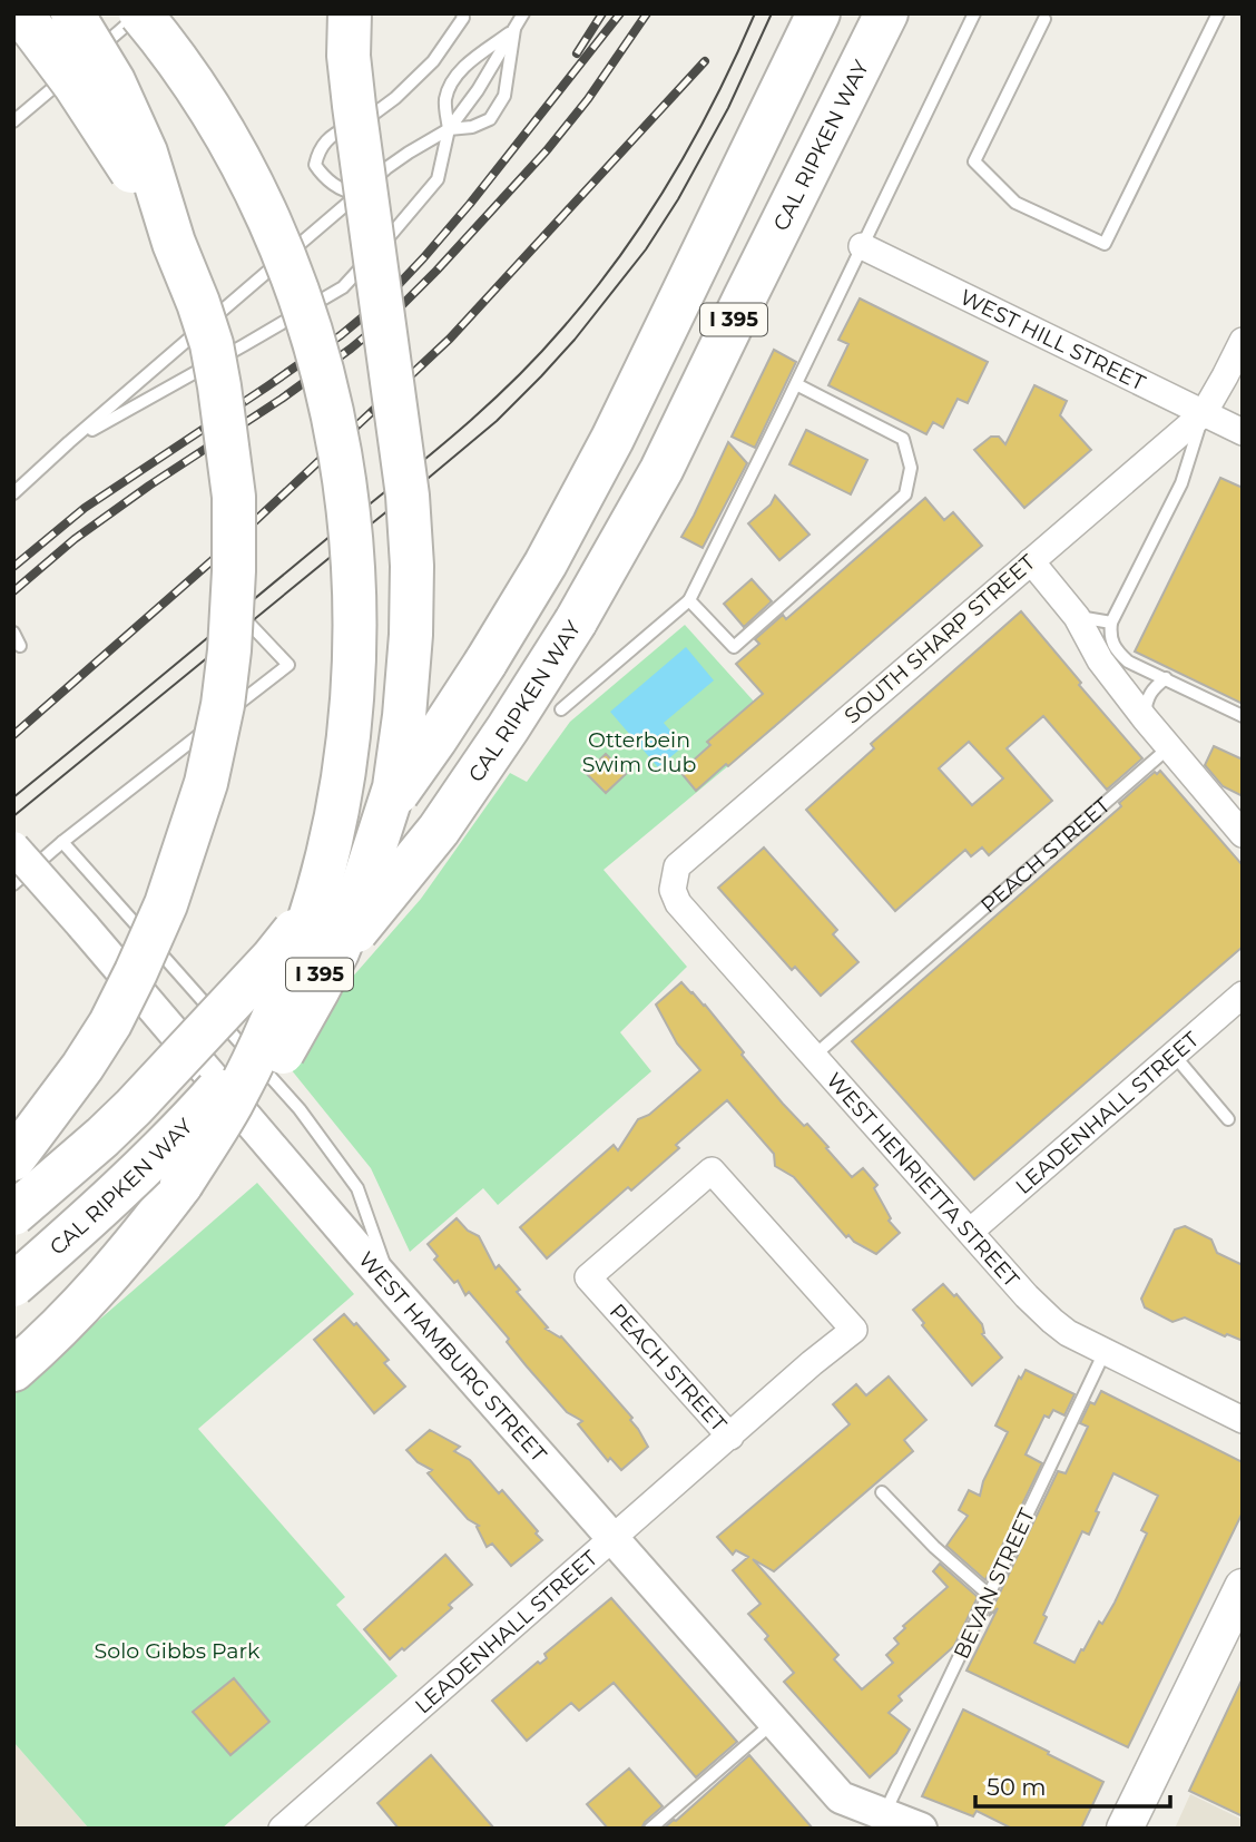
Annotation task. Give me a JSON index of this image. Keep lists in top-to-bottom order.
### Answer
{
  "streets": {
    "highway": ["CAL RIPKEN WAY", "I 395"],
    "street": [
      "WEST HILL STREET",
      "SOUTH SHARP STREET",
      "PEACH STREET",
      "LEADENHALL STREET",
      "WEST HENRIETTA STREET",
      "WEST HAMBURG STREET"
    ],
    "lane": ["BEVAN STREET"]
  },
  "crossings": [
    ["WEST HILL STREET", "SOUTH SHARP STREET"],
    ["SOUTH SHARP STREET", "WEST HENRIETTA STREET"],
    ["PEACH STREET", "LEADENHALL STREET"],
    ["PEACH STREET", "WEST HENRIETTA STREET"],
    ["LEADENHALL STREET", "WEST HENRIETTA STREET"],
    ["LEADENHALL STREET", "WEST HAMBURG STREET"],
    ["WEST HENRIETTA STREET", "BEVAN STREET"],
    ["WEST HAMBURG STREET", "BEVAN STREET"]
  ],
  "parks": ["Otterbein Swim Club", "Solo Gibbs Park"],
  "scale_bar": "50 m"
}
